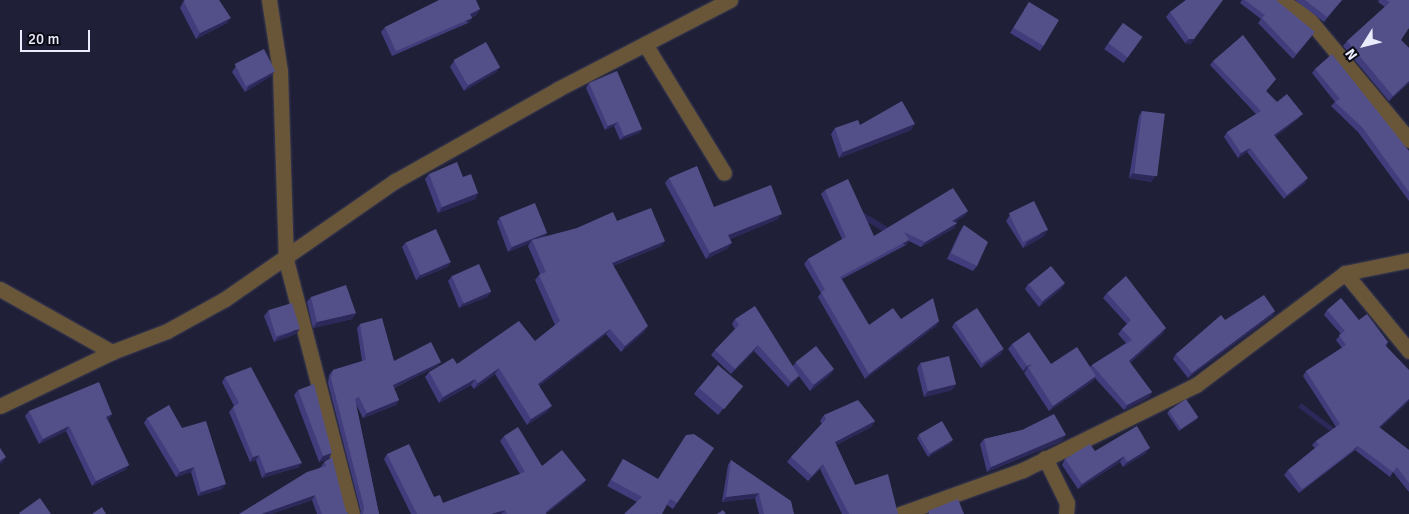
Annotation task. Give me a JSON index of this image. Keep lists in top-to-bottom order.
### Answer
{
  "scale_bar": "20 m",
  "north": "bottom left"
}
